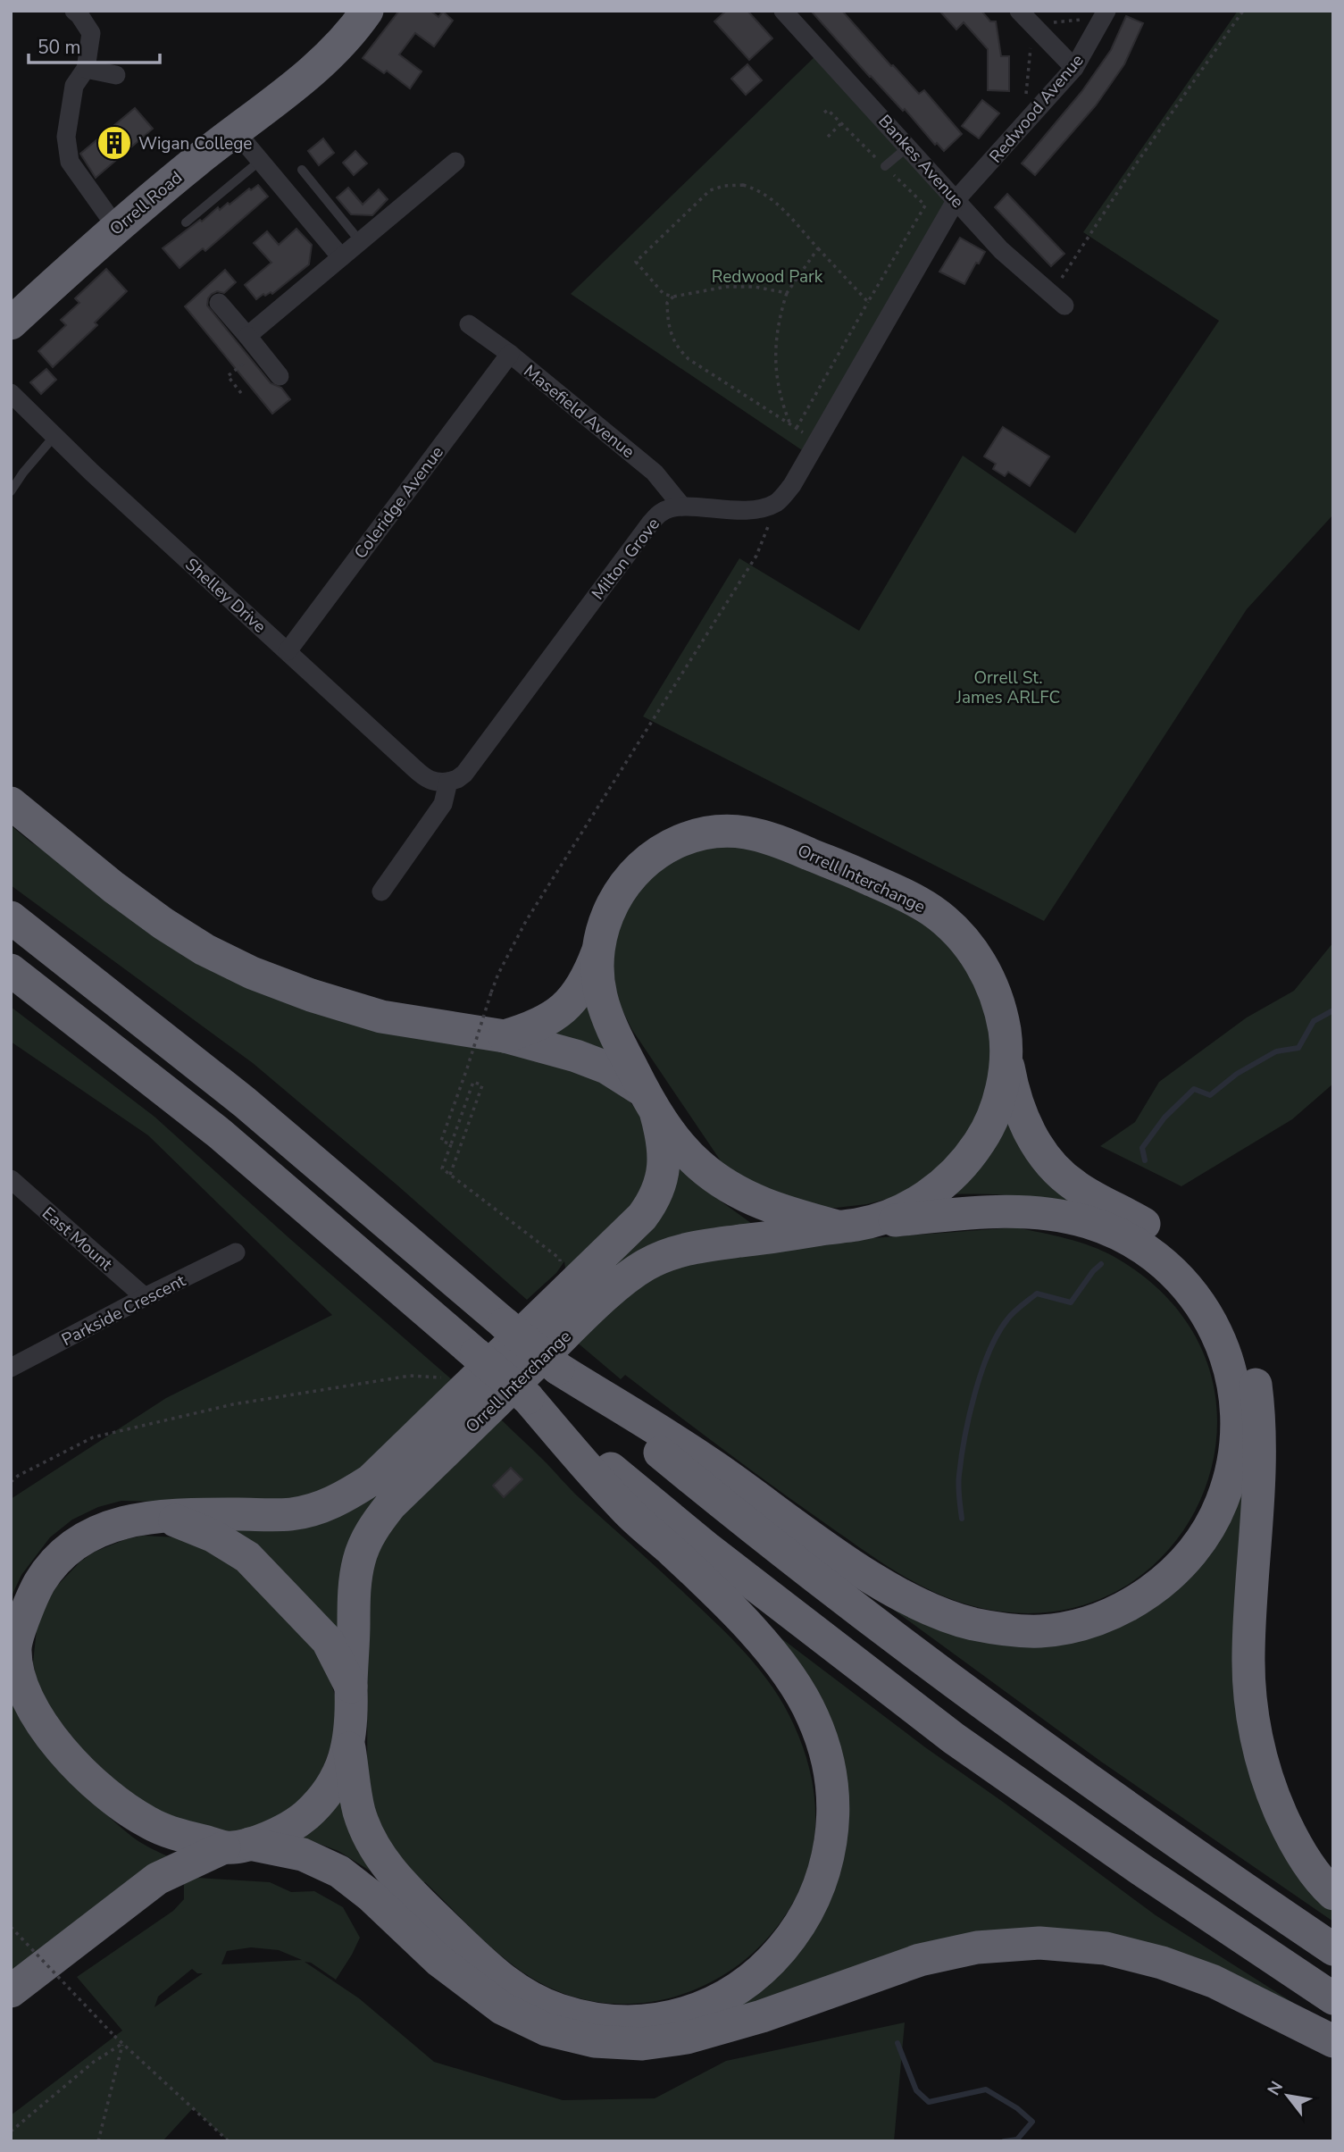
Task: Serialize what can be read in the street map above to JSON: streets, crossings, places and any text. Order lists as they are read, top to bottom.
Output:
{
  "streets": {
    "highway": ["Orrell Road", "Orrell Interchange"],
    "street": [
      "Redwood Avenue",
      "Bankes Avenue",
      "Masefield Avenue",
      "Coleridge Avenue",
      "Milton Grove",
      "Shelley Drive",
      "East Mount",
      "Parkside Crescent"
    ]
  },
  "crossings": [
    ["Redwood Avenue", "Bankes Avenue"],
    ["Masefield Avenue", "Coleridge Avenue"],
    ["Masefield Avenue", "Milton Grove"],
    ["Coleridge Avenue", "Shelley Drive"],
    ["Milton Grove", "Shelley Drive"],
    ["East Mount", "Parkside Crescent"]
  ],
  "parks": ["Redwood Park", "Orrell St. James ARLFC"],
  "places": {
    "building": ["Wigan College"]
  },
  "scale_bar": "50 m",
  "north": "top left"
}
